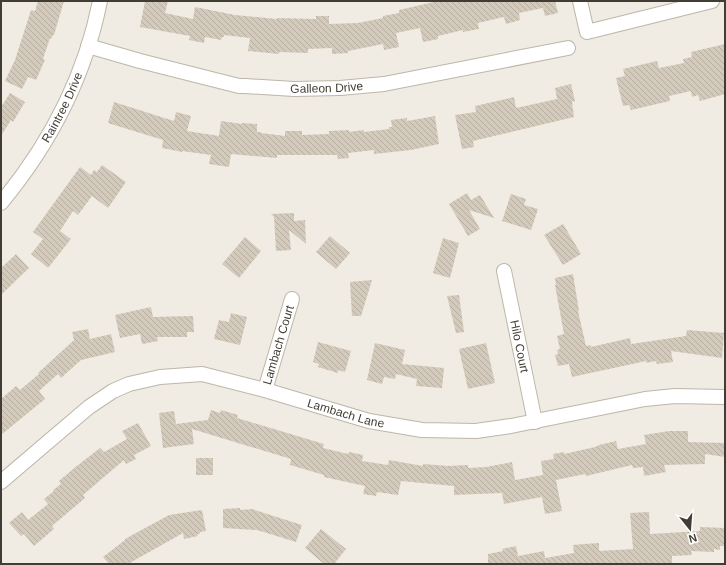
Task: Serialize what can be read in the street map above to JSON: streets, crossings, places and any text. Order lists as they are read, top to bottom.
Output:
{
  "streets": {
    "street": [
      "Galleon Drive",
      "Raintree Drive",
      "Lambach Court",
      "Hilo Court",
      "Lambach Lane"
    ]
  },
  "crossings": [
    ["Galleon Drive", "Raintree Drive"],
    ["Lambach Court", "Lambach Lane"],
    ["Hilo Court", "Lambach Lane"]
  ],
  "north": "bottom"
}
